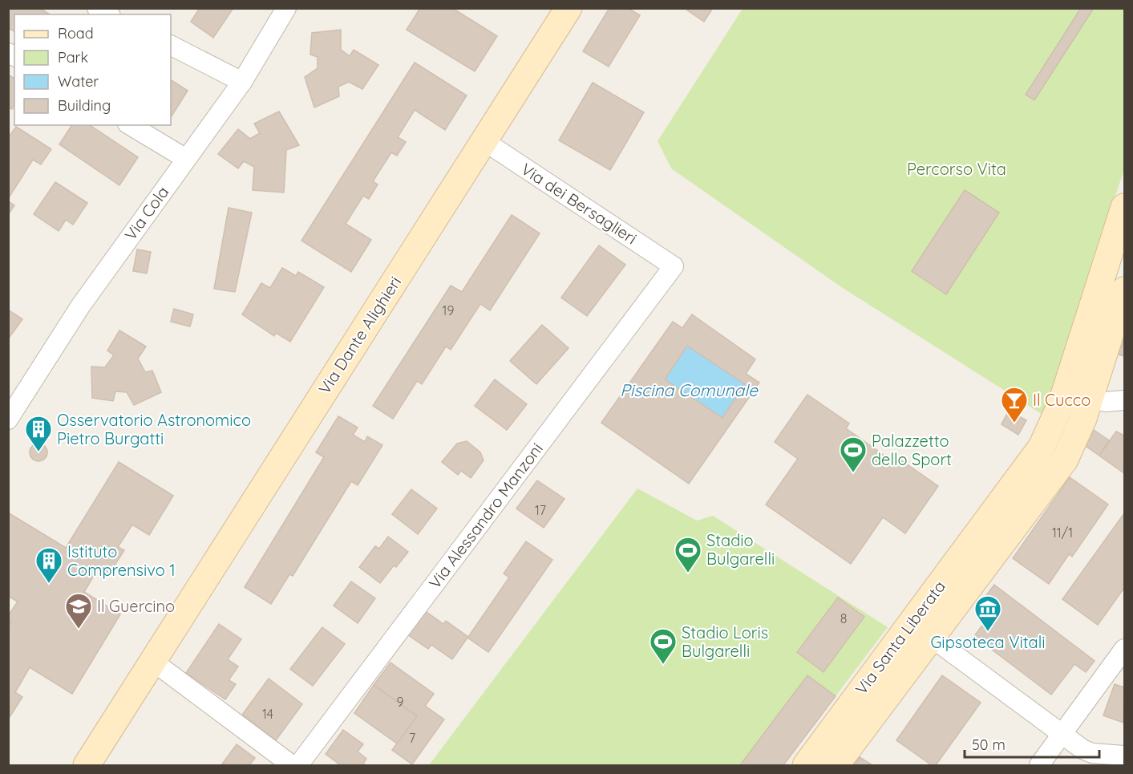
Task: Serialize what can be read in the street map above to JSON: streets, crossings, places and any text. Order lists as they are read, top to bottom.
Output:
{
  "streets": {
    "street": [
      "Via dei Bersaglieri",
      "Via Cola",
      "Via Dante Alighieri",
      "Via Alessandro Manzoni",
      "Via Santa Liberata"
    ]
  },
  "crossings": [
    ["Via dei Bersaglieri", "Via Dante Alighieri"],
    ["Via dei Bersaglieri", "Via Alessandro Manzoni"]
  ],
  "water": ["Piscina Comunale"],
  "parks": ["Percorso Vita"],
  "places": {
    "bar": ["Il Cucco"],
    "building": ["Osservatorio Astronomico Pietro Burgatti", "Istituto Comprensivo 1"],
    "sports": ["Palazzetto dello Sport", "Stadio Bulgarelli", "Stadio Loris Bulgarelli"],
    "school or university": ["Il Guercino"],
    "museum": ["Gipsoteca Vitali"]
  },
  "house_numbers": [
    "19",
    "17",
    "11/1",
    "8",
    "9",
    "14",
    "7"
  ],
  "legend": [
    "Road",
    "Park",
    "Water",
    "Building"
  ],
  "scale_bar": "50 m"
}
